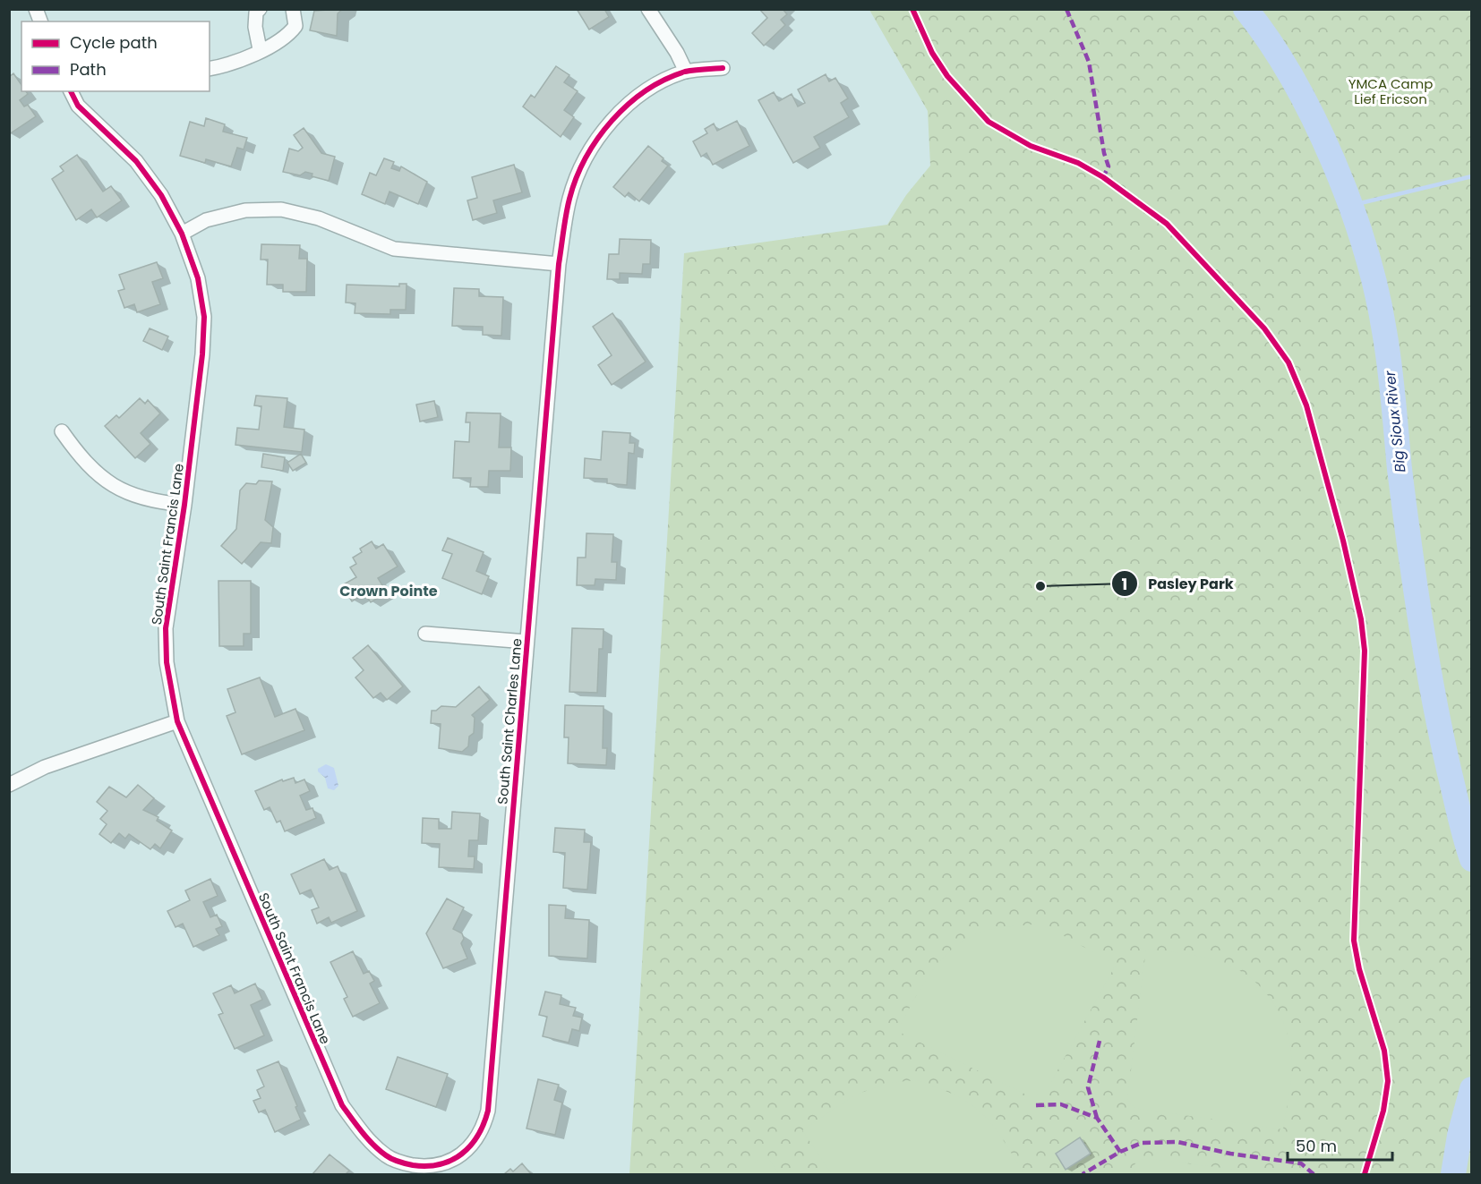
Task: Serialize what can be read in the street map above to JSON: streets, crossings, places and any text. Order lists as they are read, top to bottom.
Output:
{
  "streets": {
    "street": ["South Saint Francis Lane", "South Saint Charles Lane"]
  },
  "crossings": [
    ["South Saint Francis Lane", "South Saint Charles Lane"]
  ],
  "districts": ["Crown Pointe"],
  "water": ["Big Sioux River"],
  "parks": ["YMCA Camp Lief Ericson"],
  "places": ["Pasley Park"],
  "legend": ["Cycle path", "Path"],
  "scale_bar": "50 m"
}
